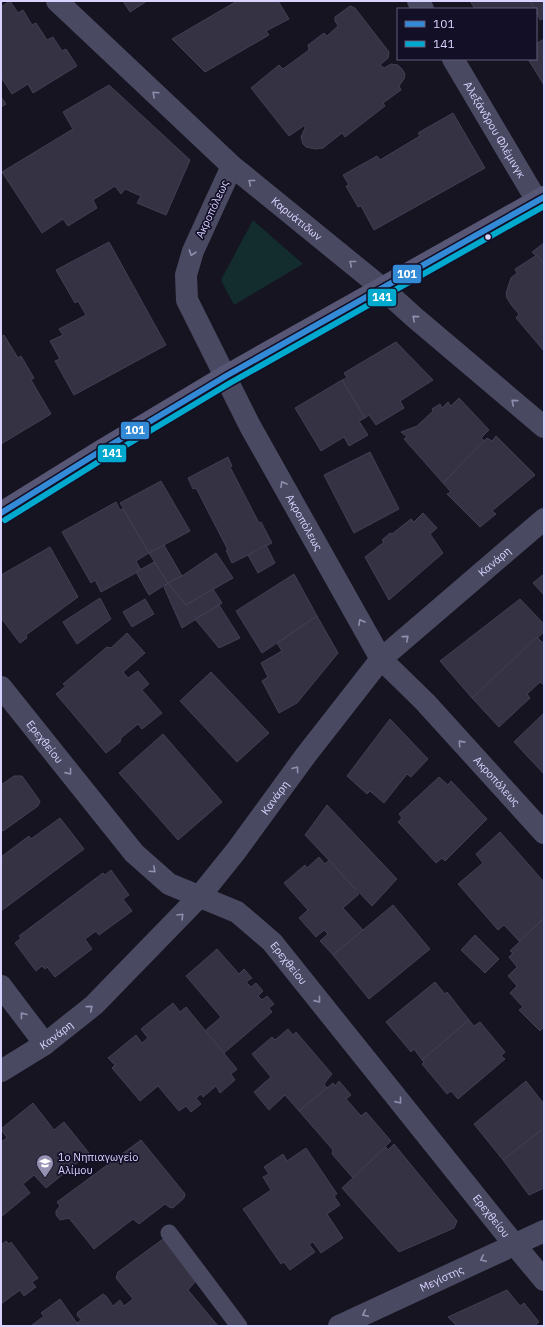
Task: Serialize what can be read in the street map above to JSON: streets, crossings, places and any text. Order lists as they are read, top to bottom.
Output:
{
  "streets": {
    "street": [
      "Αλεξάνδρου Φλέμινγκ",
      "Ακροπόλεως",
      "Καρυάτιδων",
      "Κανάρη",
      "Ερεχθείου",
      "Μεγίστης"
    ]
  },
  "crossings": [
    ["Ακροπόλεως", "Καρυάτιδων"],
    ["Ακροπόλεως", "Κανάρη"],
    ["Κανάρη", "Ερεχθείου"],
    ["Ερεχθείου", "Μεγίστης"]
  ],
  "one_way": [
    "Καρυάτιδων",
    "Κανάρη",
    "Ερεχθείου",
    "Μεγίστης"
  ],
  "places": {
    "school or university": ["1o Νηπιαγωγείο Αλίμου"]
  },
  "lines": ["transit line 101", "transit line 141"],
  "legend": ["101", "141"]
}
